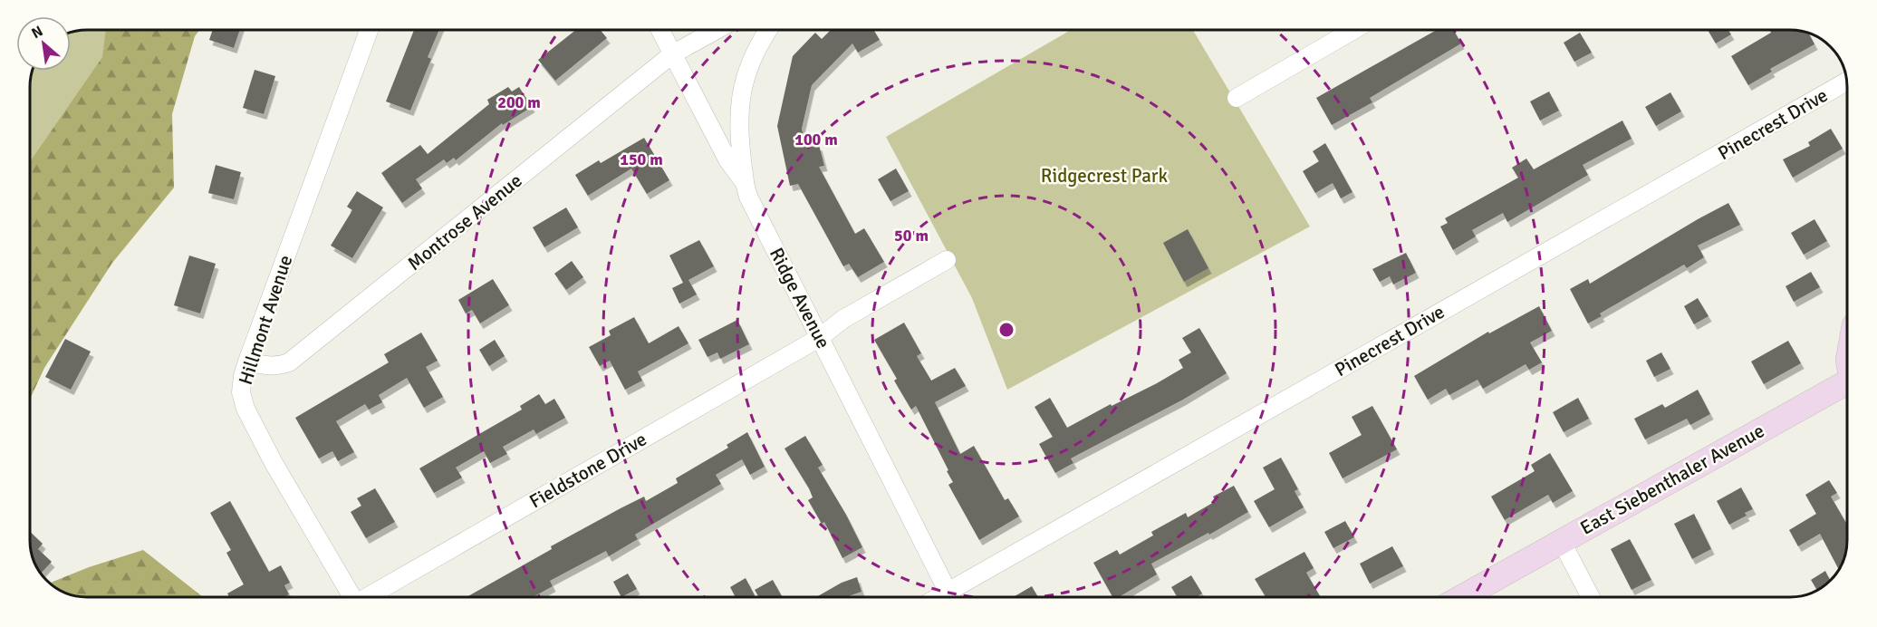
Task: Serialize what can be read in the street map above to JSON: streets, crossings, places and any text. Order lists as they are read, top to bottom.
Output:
{
  "streets": {
    "main road": ["East Siebenthaler Avenue"],
    "street": [
      "Pinecrest Drive",
      "Montrose Avenue",
      "Ridge Avenue",
      "Hillmont Avenue",
      "Fieldstone Drive"
    ]
  },
  "crossings": [
    ["Montrose Avenue", "Ridge Avenue"],
    ["Montrose Avenue", "Hillmont Avenue"],
    ["Ridge Avenue", "Fieldstone Drive"]
  ],
  "parks": ["Ridgecrest Park"],
  "north": "top left",
  "rings": [
    "200 m",
    "100 m",
    "150 m",
    "50 m"
  ]
}
